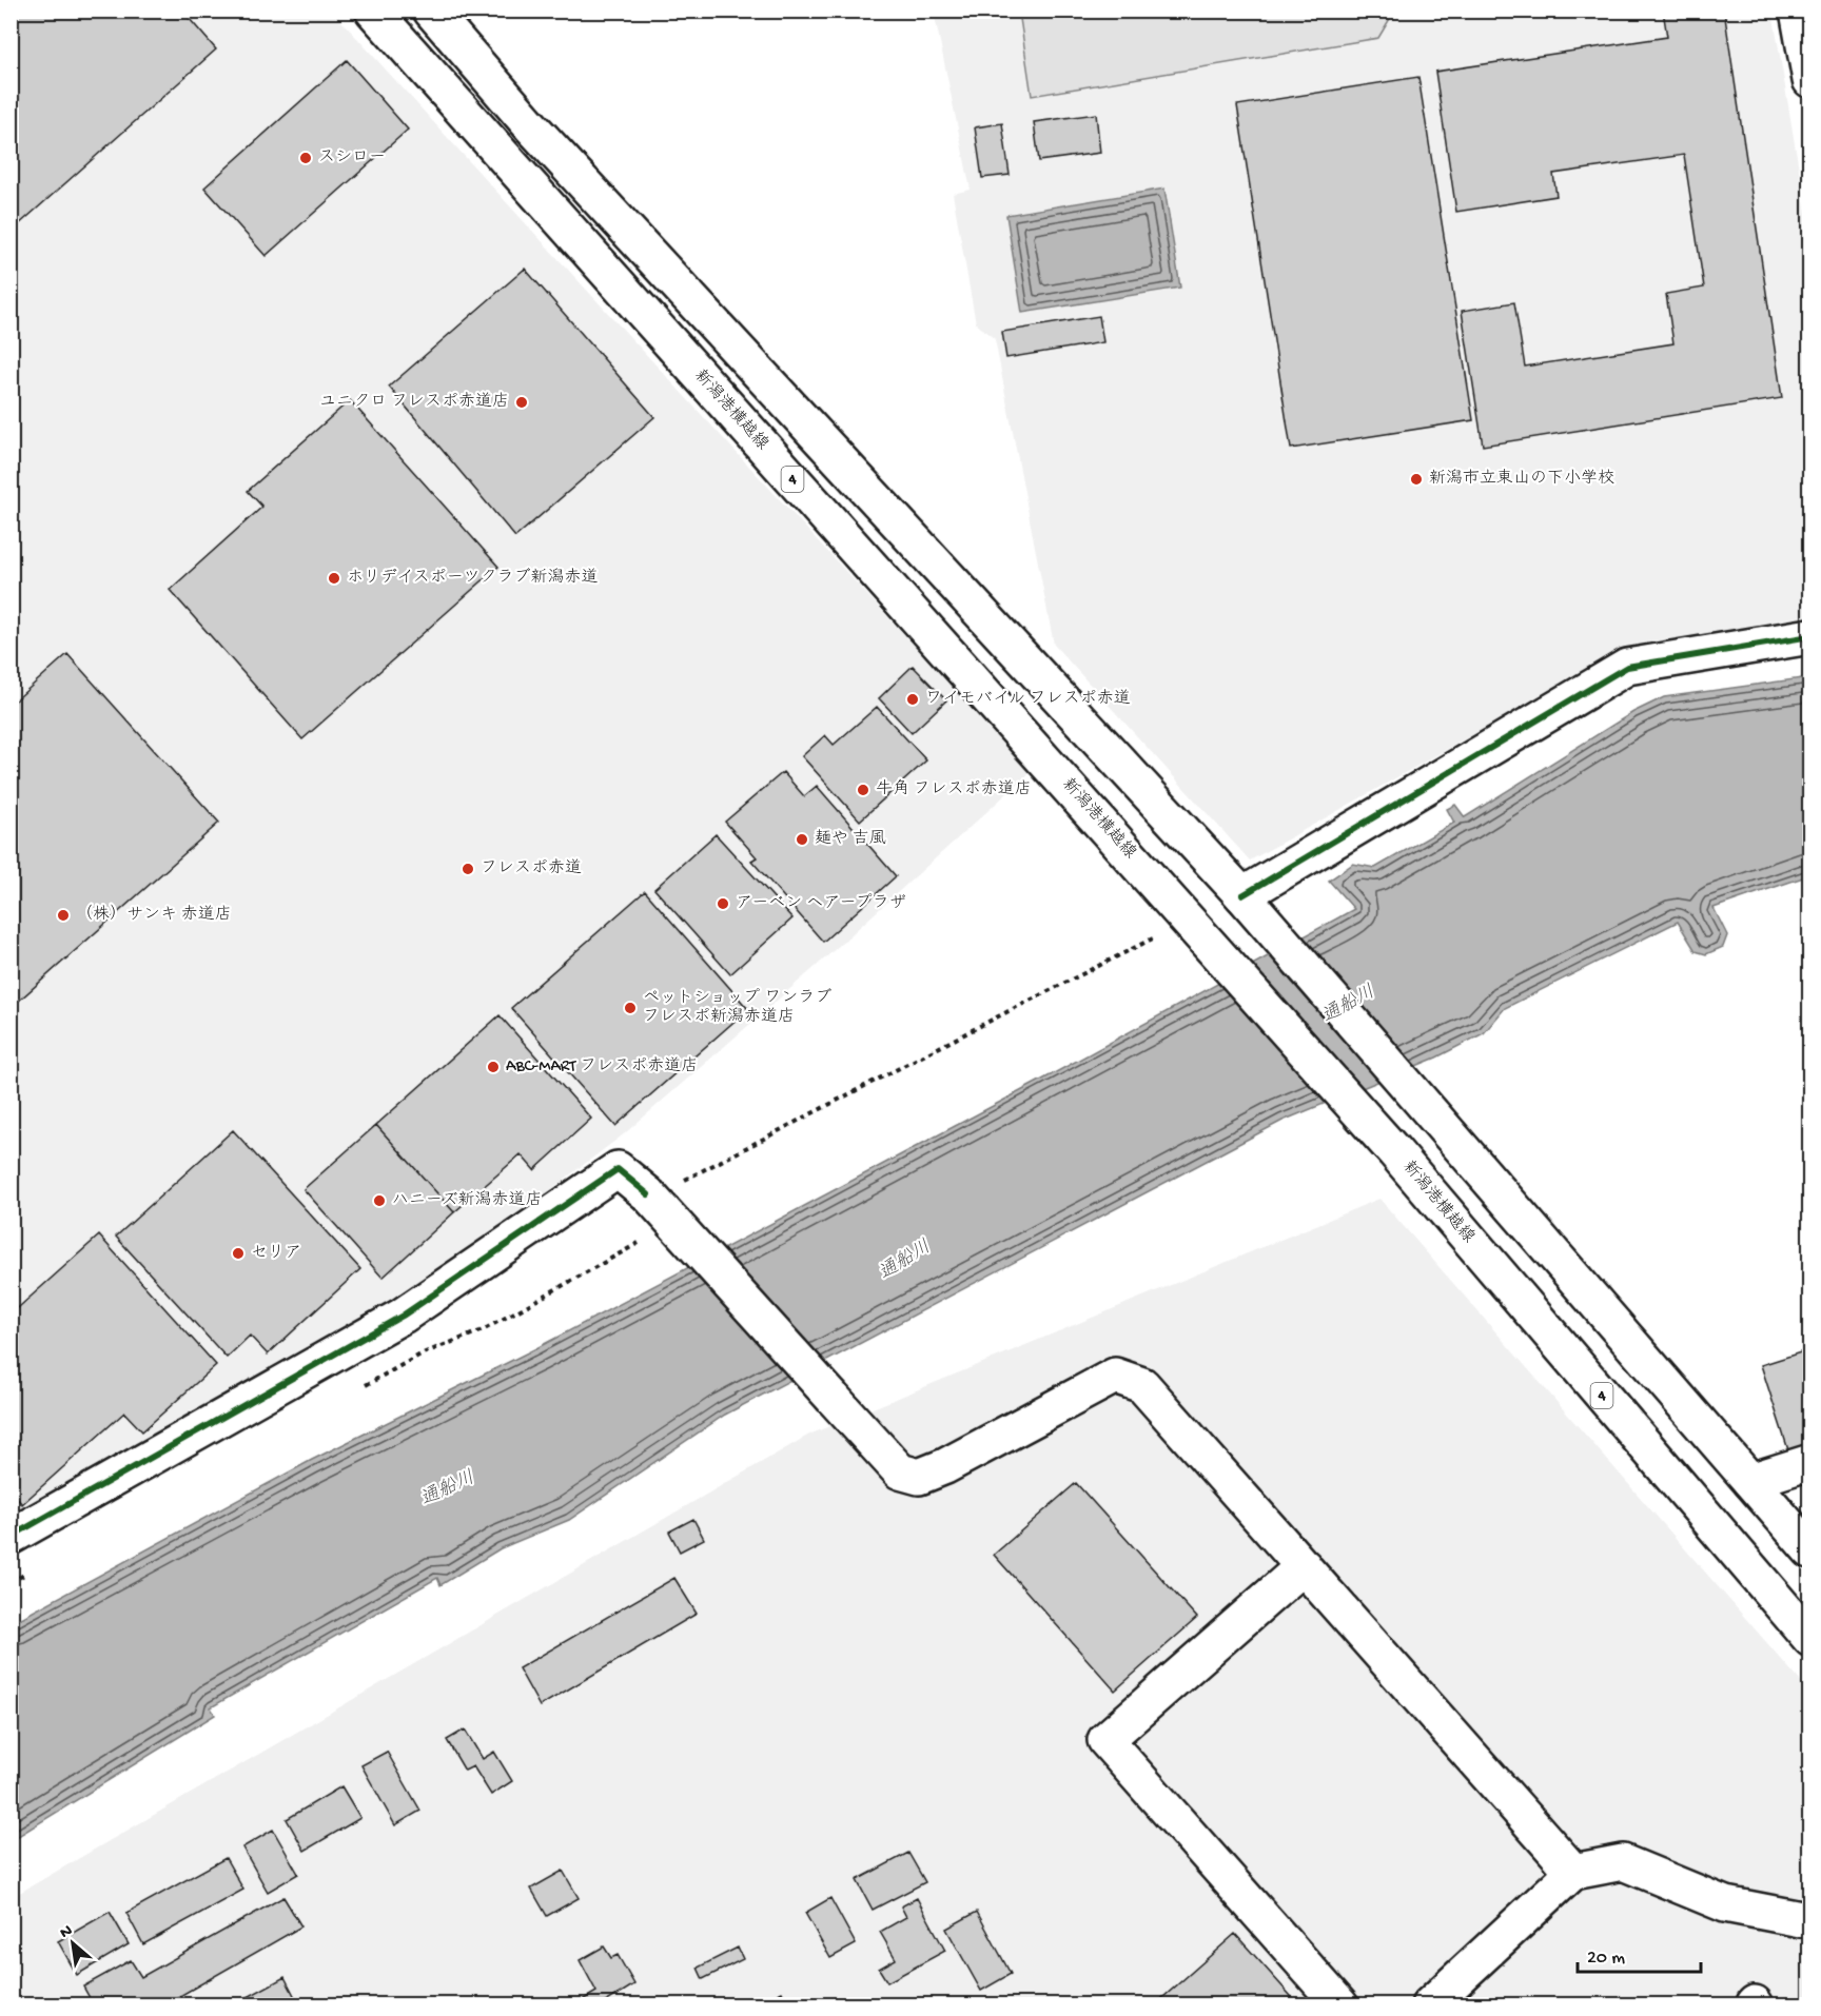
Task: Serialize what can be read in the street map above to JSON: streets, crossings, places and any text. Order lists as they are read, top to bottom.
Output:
{
  "streets": {
    "main road": ["新潟港横越線", "4"]
  },
  "water": ["通船川"],
  "places": [
    "スシロー",
    "ユニクロ フレスポ赤道店",
    "新潟市立東山の下小学校",
    "ホリデイスポーツクラブ新潟赤道",
    "ワイモバイル フレスポ赤道",
    "牛角 フレスポ赤道店",
    "麺や 吉風",
    "フレスポ赤道",
    "アーベン ヘアープラザ",
    "（株）サンキ 赤道店",
    "ペットショップ ワンラブ フレスポ新潟赤道店",
    "ABC-MART フレスポ赤道店",
    "ハニーズ新潟赤道店",
    "セリア"
  ],
  "scale_bar": "20 m",
  "north": "top left"
}
